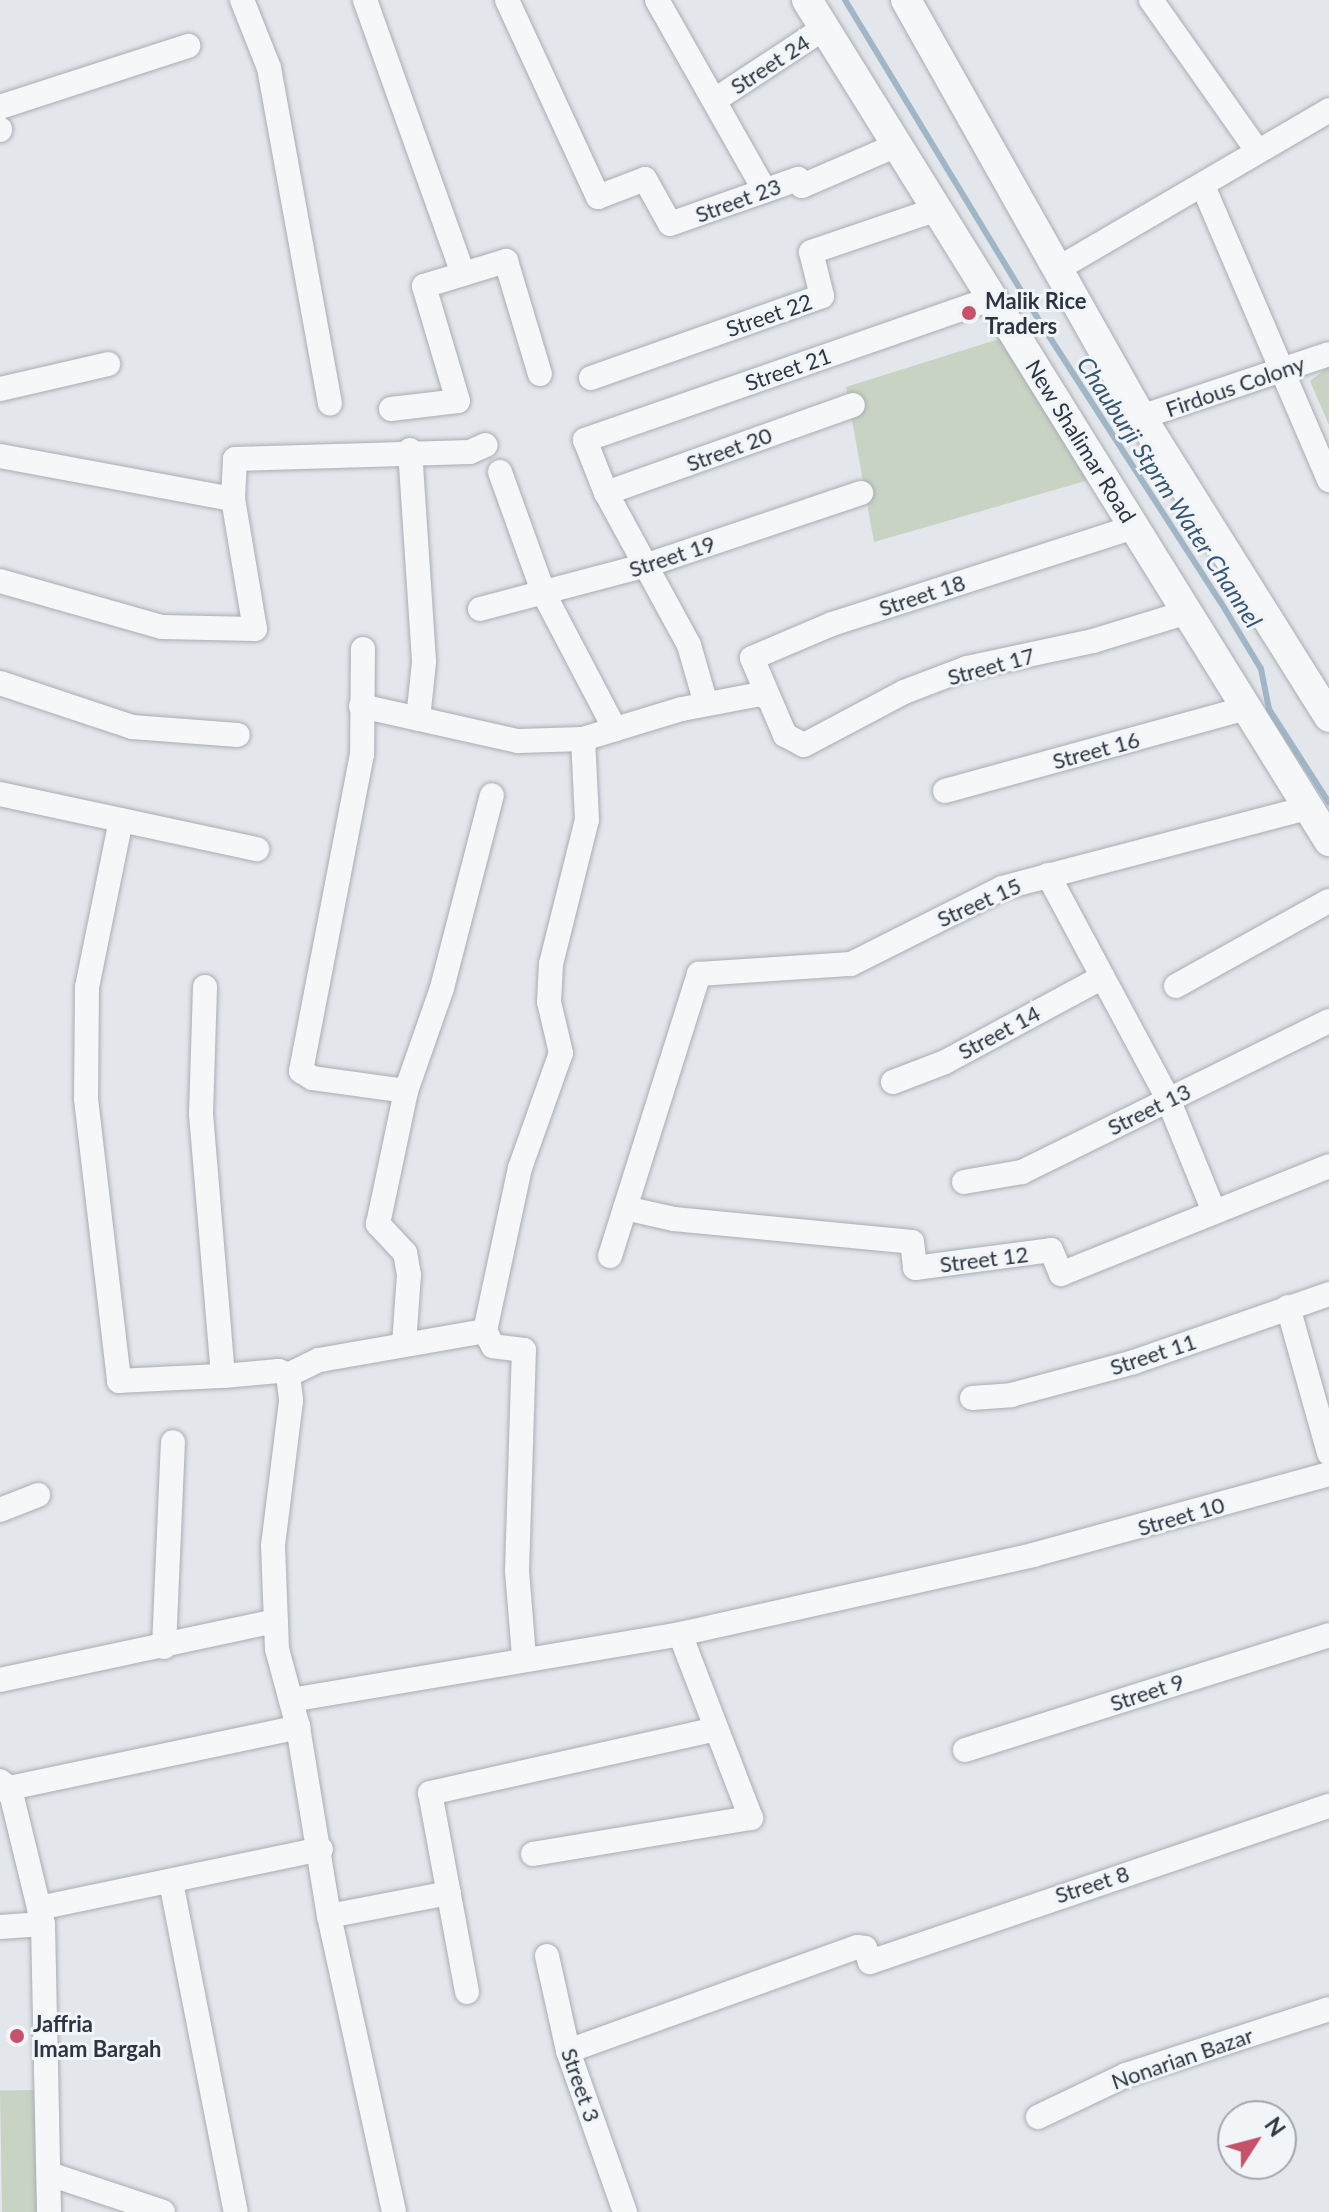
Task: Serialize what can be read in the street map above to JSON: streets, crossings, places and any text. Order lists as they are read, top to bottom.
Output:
{
  "streets": {
    "street": [
      "Street 24",
      "Street 23",
      "Street 22",
      "Street 21",
      "Firdous Colony",
      "New Shalimar Road",
      "Street 20",
      "Street 19",
      "Street 18",
      "Street 17",
      "Street 16",
      "Street 15",
      "Street 14",
      "Street 13",
      "Street 12",
      "Street 11",
      "Street 10",
      "Street 9",
      "Street 8",
      "Nonarian Bazar",
      "Street 3"
    ]
  },
  "crossings": [
    ["Street 24", "New Shalimar Road"],
    ["Street 23", "New Shalimar Road"],
    ["Street 22", "New Shalimar Road"],
    ["Street 21", "New Shalimar Road"],
    ["Street 21", "Street 20"],
    ["New Shalimar Road", "Street 18"],
    ["New Shalimar Road", "Street 17"],
    ["New Shalimar Road", "Street 16"],
    ["New Shalimar Road", "Street 15"],
    ["Street 18", "Street 17"],
    ["Street 15", "Street 12"],
    ["Street 8", "Street 3"]
  ],
  "water": ["Chauburji Stprm Water Channel"],
  "places": ["Malik Rice Traders", "Jaffria Imam Bargah"],
  "north": "top right"
}
